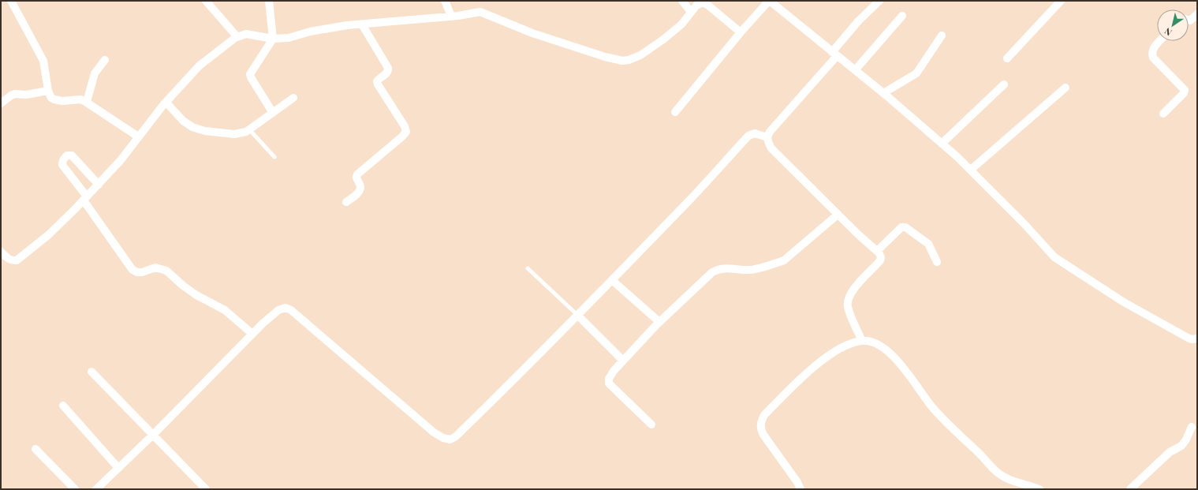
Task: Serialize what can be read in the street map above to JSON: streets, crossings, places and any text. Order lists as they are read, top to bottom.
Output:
{
  "north": "bottom left"
}
